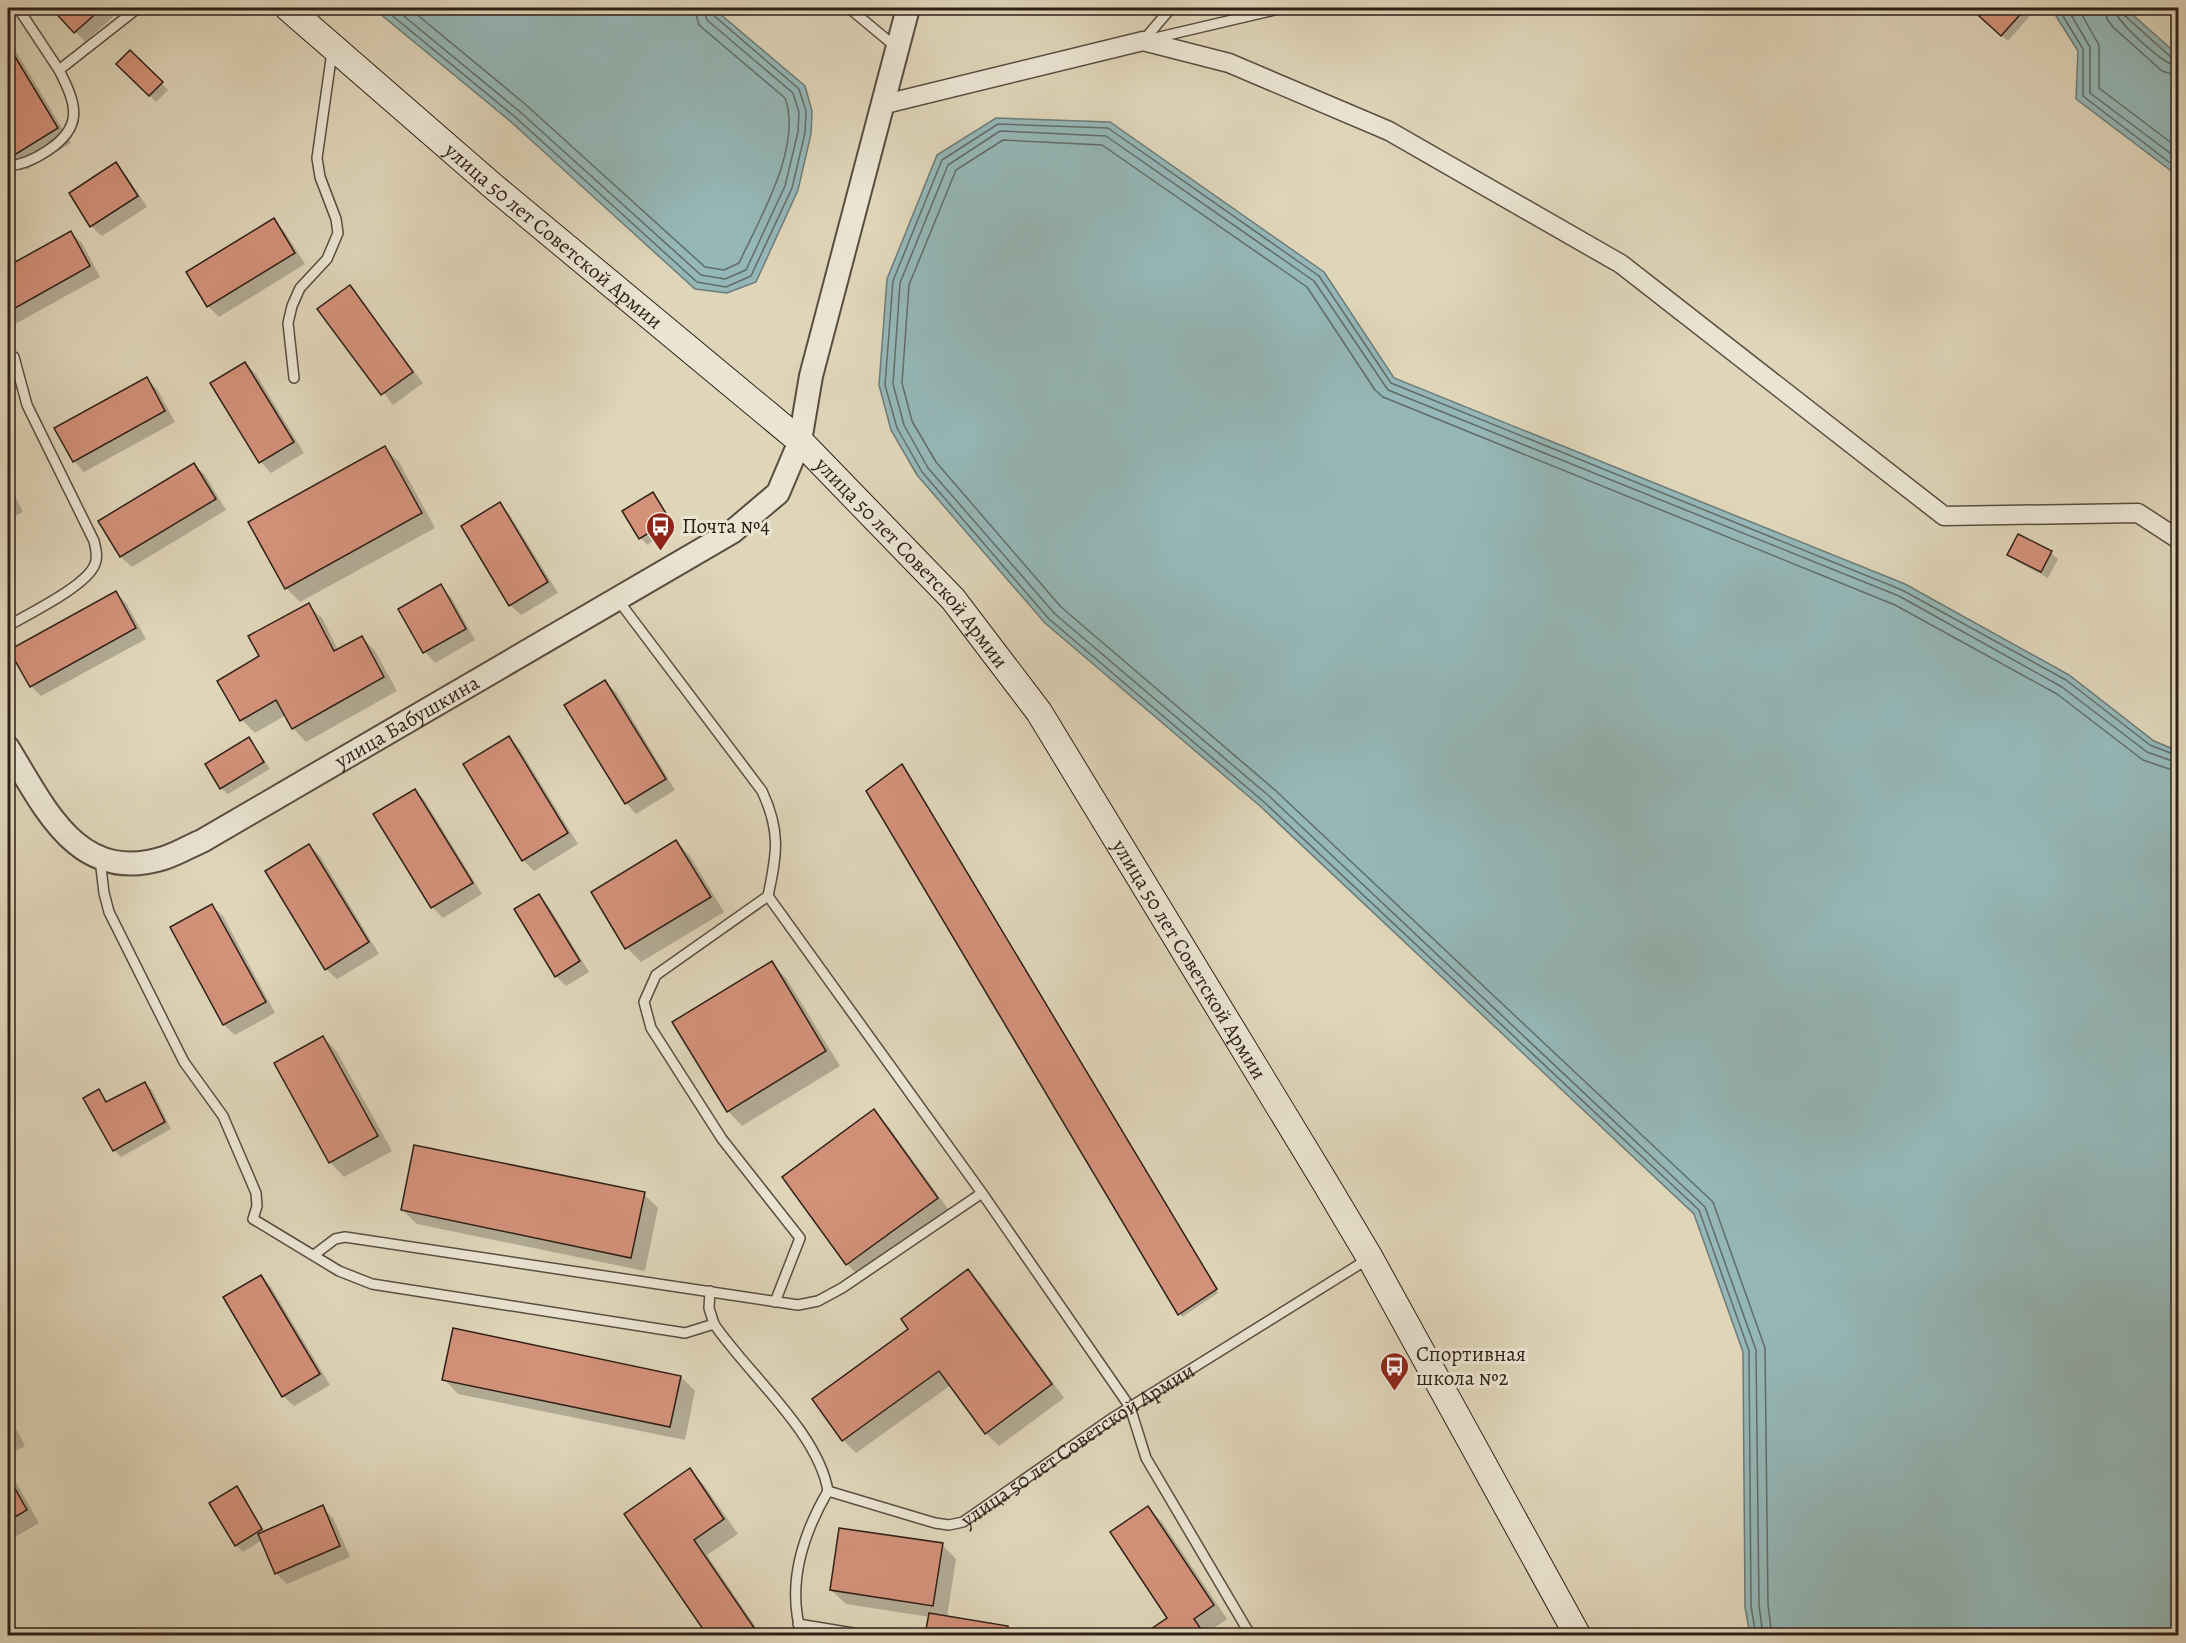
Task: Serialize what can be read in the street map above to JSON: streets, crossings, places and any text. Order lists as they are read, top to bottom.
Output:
{
  "streets": {
    "main road": ["улица 50 лет Советской Армии"],
    "street": ["улица Бабушкина"]
  },
  "crossings": [
    ["улица 50 лет Советской Армии", "улица Бабушкина"]
  ],
  "places": {
    "bus stop": ["Почта №4", "Спортивная школа №2"]
  }
}
